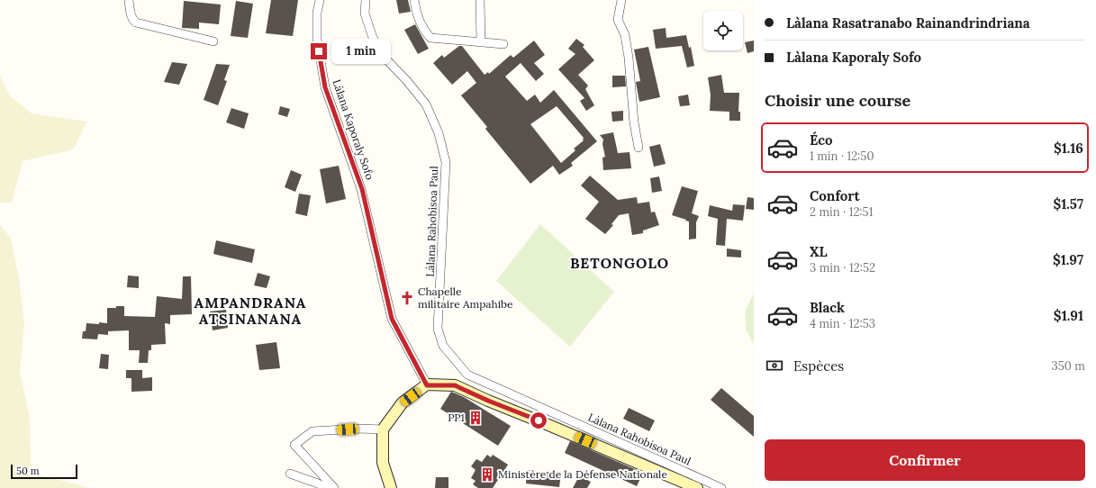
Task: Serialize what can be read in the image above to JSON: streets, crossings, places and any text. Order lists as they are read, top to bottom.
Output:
{
  "streets": {
    "street": ["Làlana Kaporaly Sofo", "Làlana Rahobisoa Paul"]
  },
  "districts": ["BETONGOLO", "AMPANDRANA ATSINANANA"],
  "places": {
    "church": ["Chapelle militaire Ampahibe"],
    "building": ["PP1", "Ministère de la Défense Nationale"]
  },
  "scale_bar": "50 m",
  "page": {
    "banner": ["Làlana Rasatranabo Rainandrindriana", "Làlana Kaporaly Sofo"],
    "bubble": "1 min",
    "heading": "Choisir une course",
    "list": [
      {
        "name": "Éco",
        "note": "1 min · 12:50",
        "value": "$1.16"
      },
      {
        "name": "Confort",
        "note": "2 min · 12:51",
        "value": "$1.57"
      },
      {
        "name": "XL",
        "note": "3 min · 12:52",
        "value": "$1.97"
      },
      {
        "name": "Black",
        "note": "4 min · 12:53",
        "value": "$1.91"
      }
    ],
    "pay": ["Espèces", "350 m"],
    "buttons": "Confirmer",
    "scale": "50 m"
  }
}
